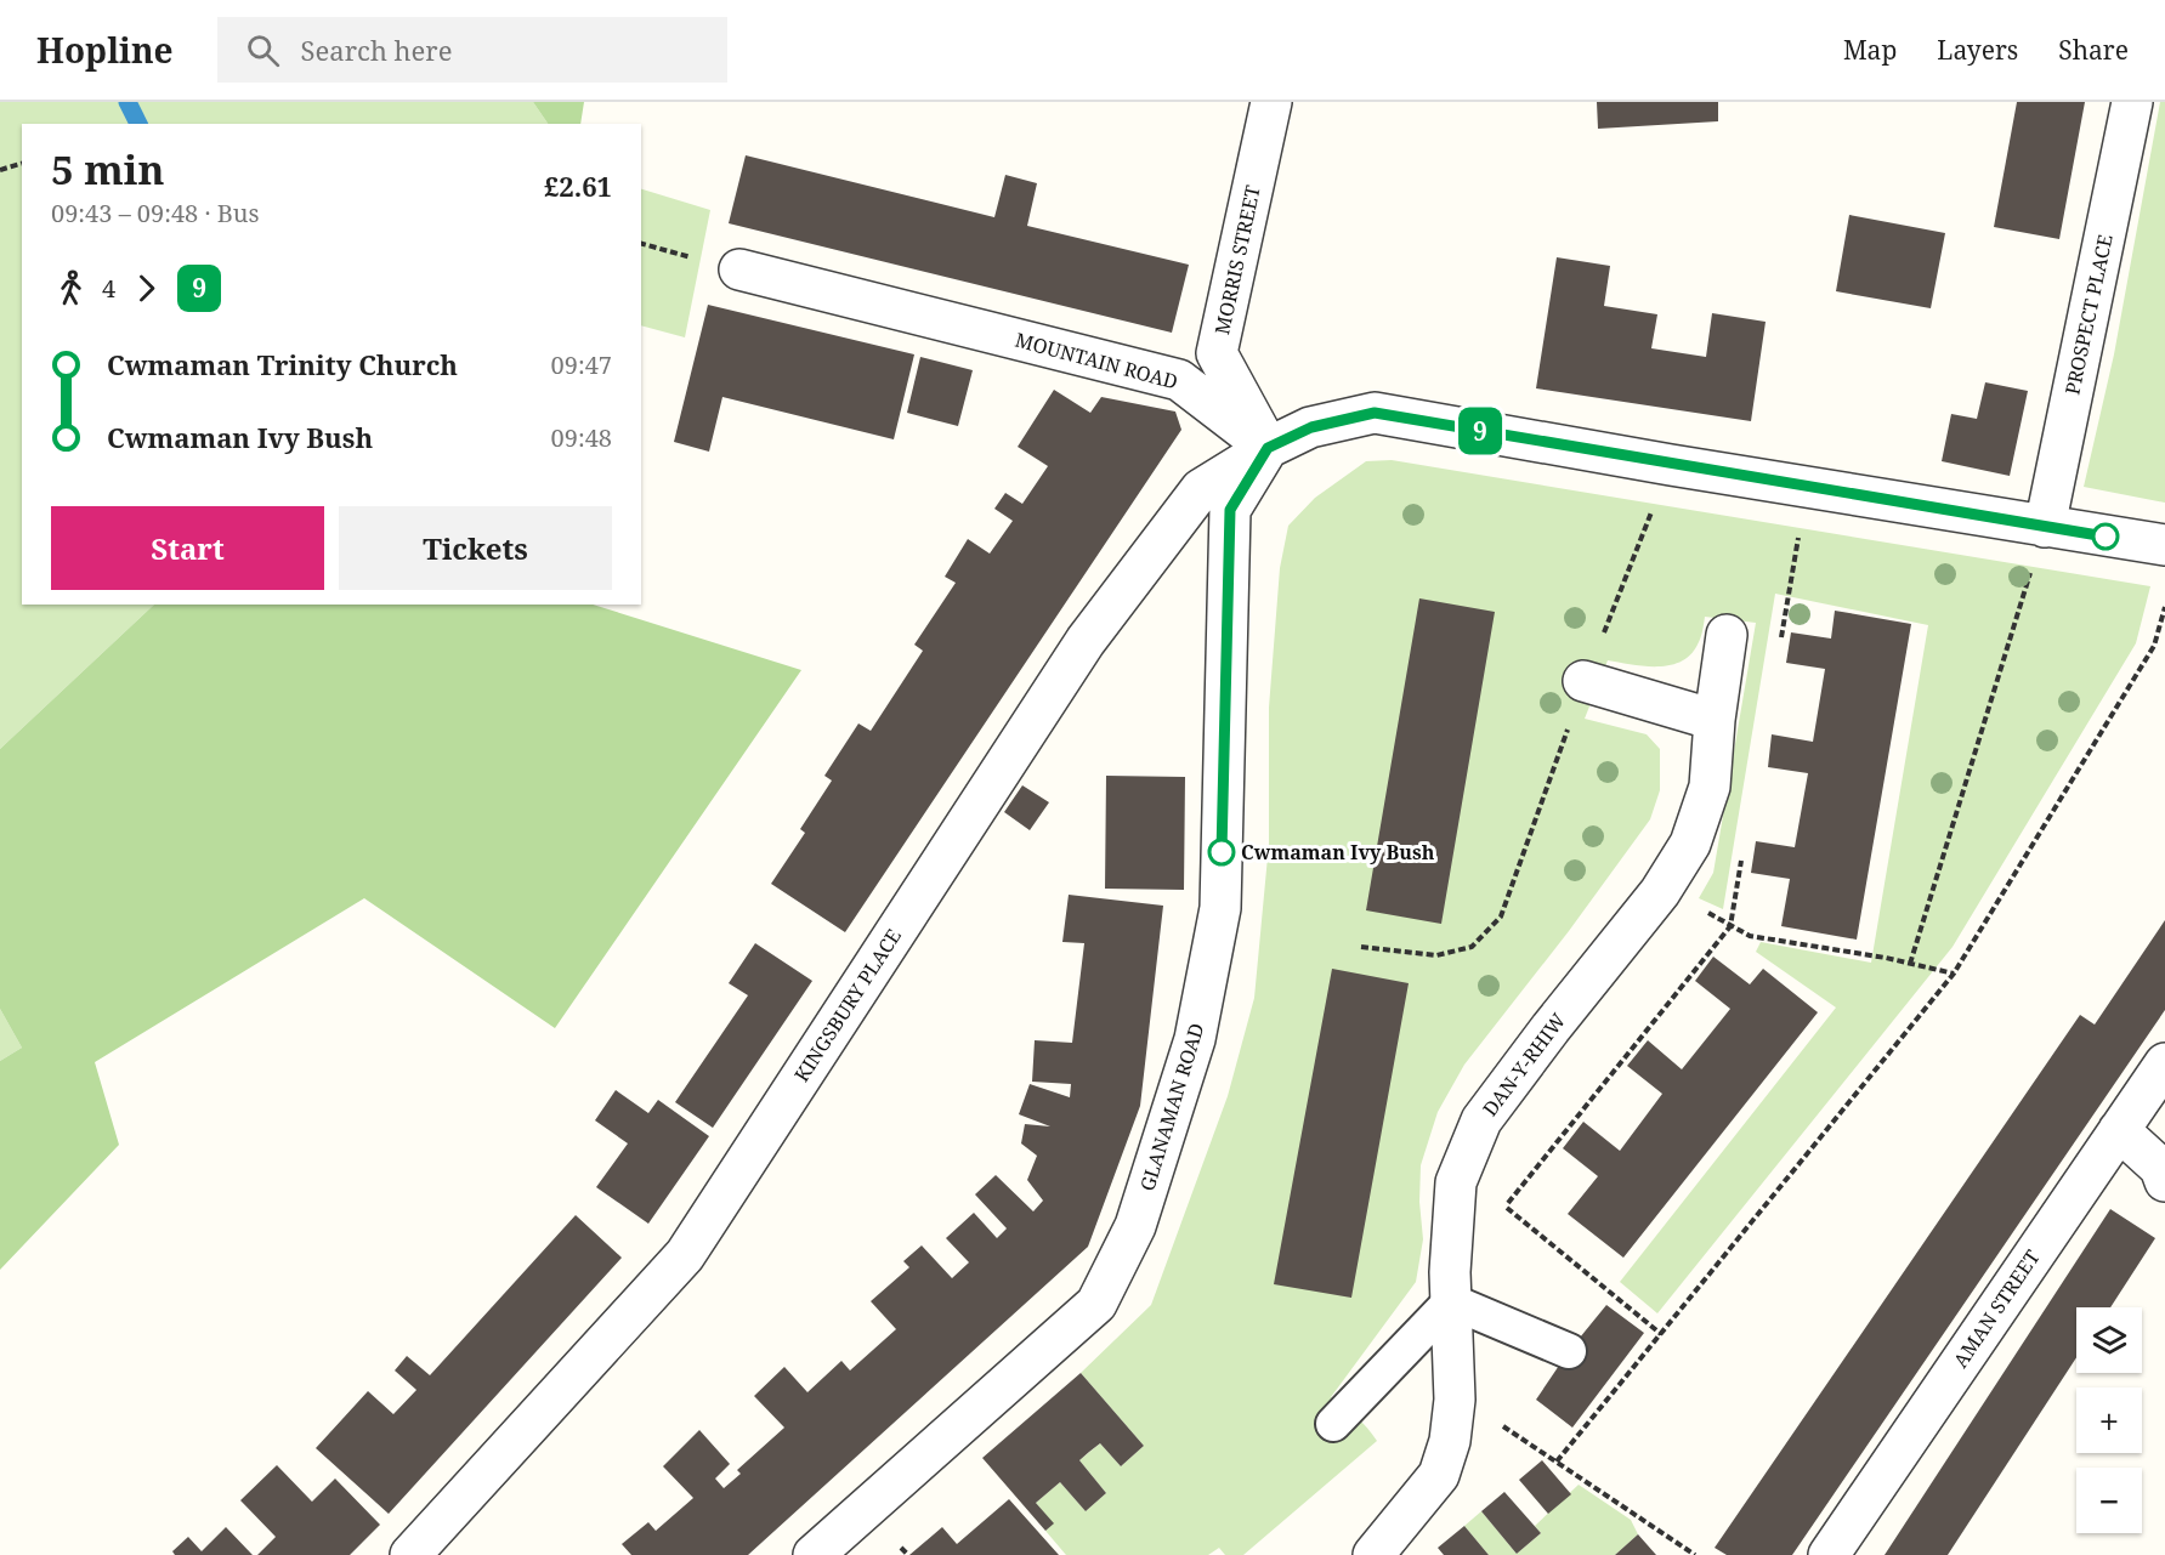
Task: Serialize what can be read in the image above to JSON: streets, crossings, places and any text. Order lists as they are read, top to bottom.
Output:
{
  "streets": {
    "street": [
      "MORRIS STREET",
      "PROSPECT PLACE",
      "MOUNTAIN ROAD",
      "KINGSBURY PLACE",
      "DAN-Y-RHIW",
      "GLANAMAN ROAD",
      "AMAN STREET"
    ]
  },
  "crossings": [
    ["MORRIS STREET", "MOUNTAIN ROAD"],
    ["MORRIS STREET", "KINGSBURY PLACE"],
    ["MORRIS STREET", "GLANAMAN ROAD"],
    ["MOUNTAIN ROAD", "KINGSBURY PLACE"],
    ["MOUNTAIN ROAD", "GLANAMAN ROAD"],
    ["KINGSBURY PLACE", "GLANAMAN ROAD"]
  ],
  "places": ["Cwmaman Ivy Bush"],
  "lines": ["bus line 9"],
  "page": {
    "header": "Hopline",
    "search": "Search here",
    "nav": ["Map", "Layers", "Share"],
    "on_map": "9",
    "heading": ["5 min", "09:43 – 09:48 · Bus", "£2.61"],
    "legs": ["4", "9"],
    "list": [
      {
        "name": "Cwmaman Trinity Church",
        "value": "09:47"
      },
      {
        "name": "Cwmaman Ivy Bush",
        "value": "09:48"
      }
    ],
    "buttons": ["Start", "Tickets"],
    "map_buttons": ["+", "−"]
  }
}
